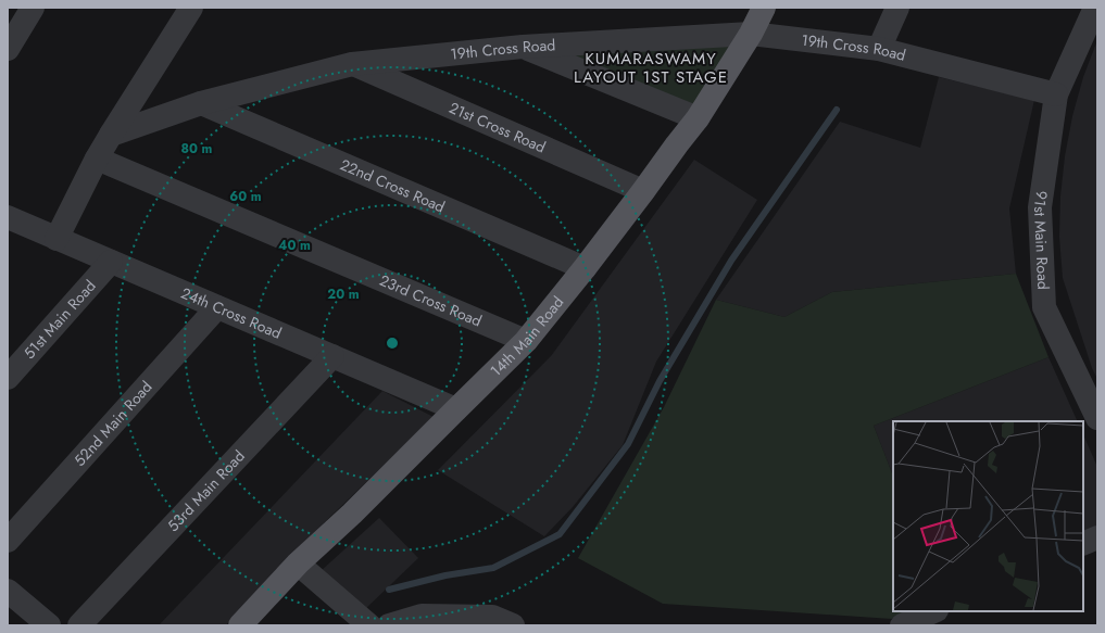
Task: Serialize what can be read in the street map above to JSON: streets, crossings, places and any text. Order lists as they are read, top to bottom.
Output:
{
  "streets": {
    "main road": ["14th Main Road"],
    "street": [
      "19th Cross Road",
      "21st Cross Road",
      "22nd Cross Road",
      "91st Main Road",
      "23rd Cross Road",
      "24th Cross Road",
      "51st Main Road",
      "52nd Main Road",
      "53rd Main Road"
    ]
  },
  "crossings": [
    ["19th Cross Road", "21st Cross Road"],
    ["19th Cross Road", "22nd Cross Road"],
    ["19th Cross Road", "91st Main Road"],
    ["19th Cross Road", "14th Main Road"],
    ["21st Cross Road", "14th Main Road"],
    ["22nd Cross Road", "14th Main Road"],
    ["23rd Cross Road", "14th Main Road"],
    ["24th Cross Road", "51st Main Road"],
    ["24th Cross Road", "14th Main Road"],
    ["24th Cross Road", "52nd Main Road"],
    ["24th Cross Road", "53rd Main Road"]
  ],
  "districts": ["KUMARASWAMY LAYOUT 1ST STAGE"],
  "rings": [
    "80 m",
    "60 m",
    "40 m",
    "20 m"
  ]
}
